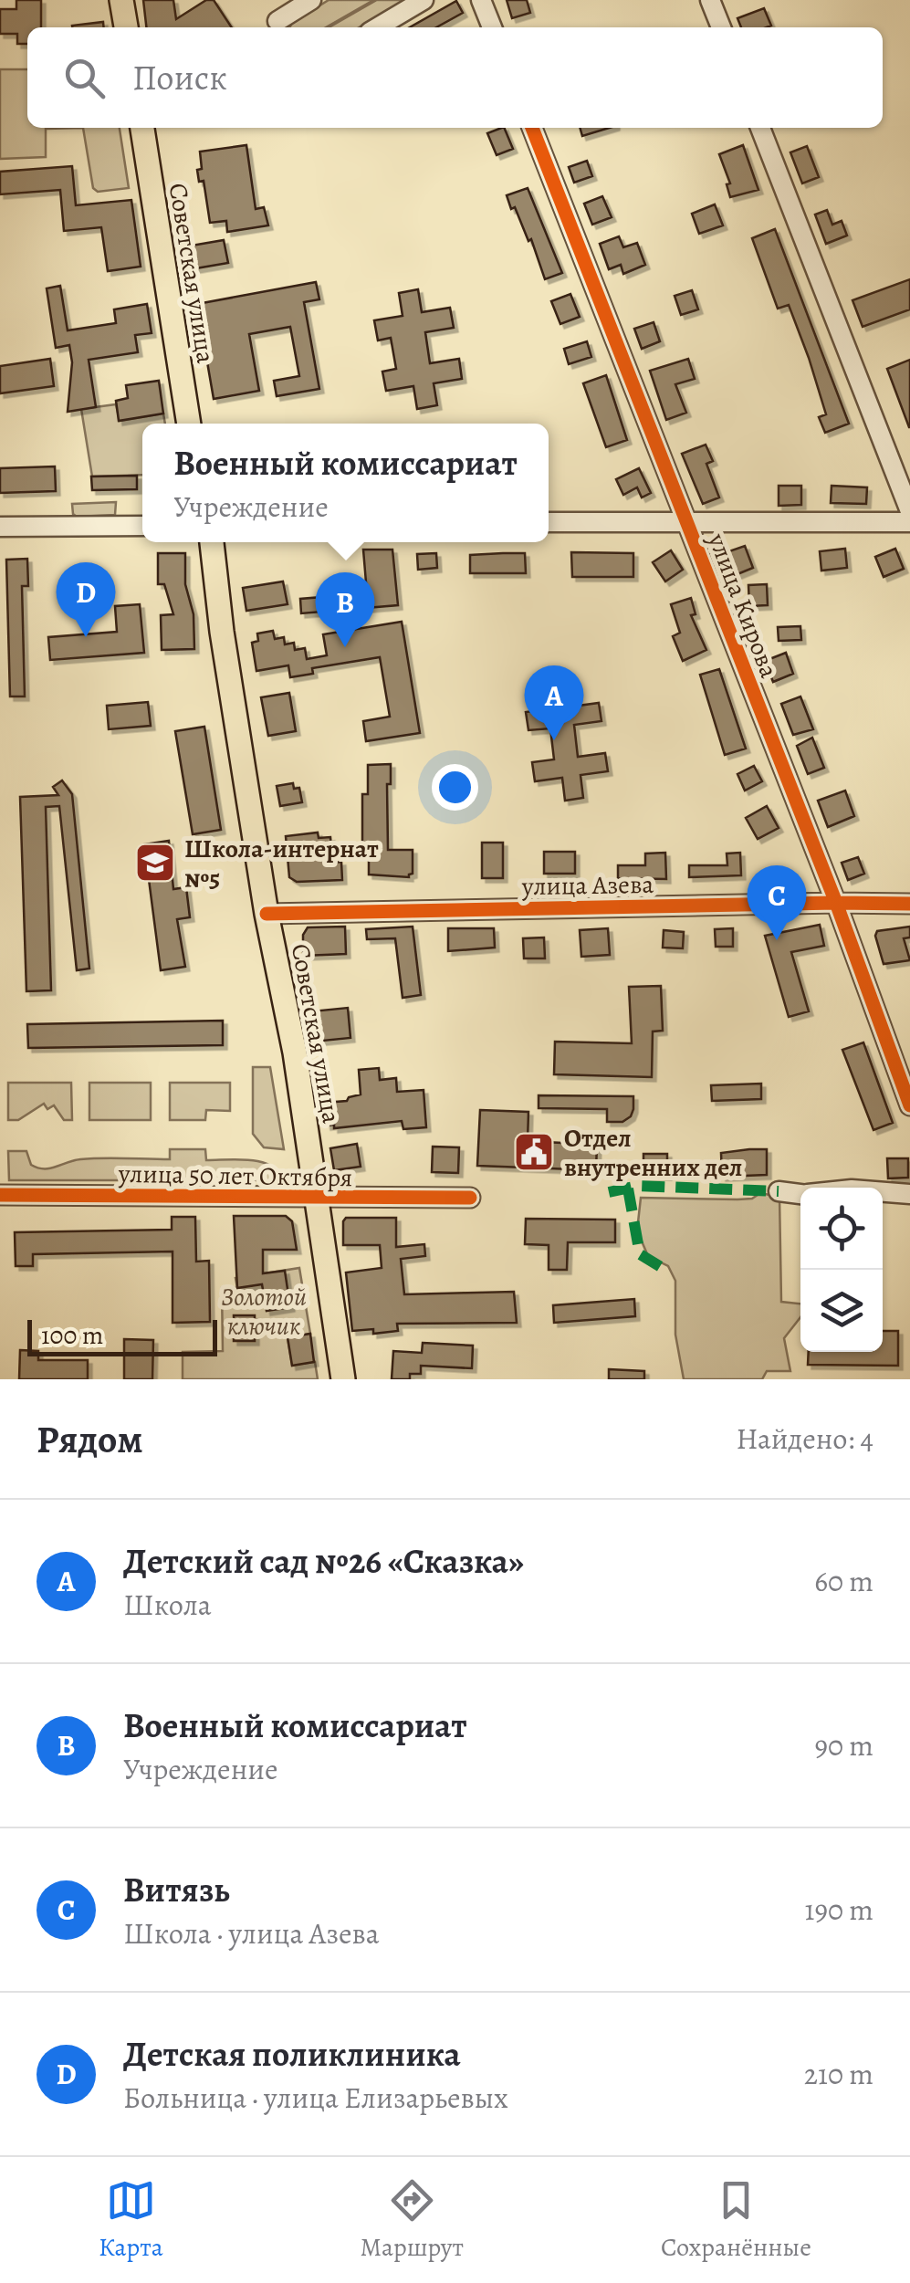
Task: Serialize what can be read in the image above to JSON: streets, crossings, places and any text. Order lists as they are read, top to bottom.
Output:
{
  "streets": {
    "main road": ["Советская улица"],
    "street": ["улица Кирова", "улица Азева", "улица 50 лет Октября"]
  },
  "crossings": [
    ["Советская улица", "улица Азева"],
    ["Советская улица", "улица 50 лет Октября"],
    ["улица Кирова", "улица Азева"]
  ],
  "parks": ["Золотой ключик"],
  "places": {
    "school or university": ["Школа-интернат №5"],
    "public building": ["Отдел внутренних дел"]
  },
  "scale_bar": "100 m",
  "page": {
    "search": "Поиск",
    "popup": ["Военный комиссариат", "Учреждение"],
    "pins": [
      "D",
      "B",
      "A",
      "C"
    ],
    "scale": "100 m",
    "heading": ["Рядом", "Найдено: 4"],
    "list": [
      {
        "mark": "A",
        "name": "Детский сад №26 «Сказка»",
        "note": "Школа",
        "value": "60 m"
      },
      {
        "mark": "B",
        "name": "Военный комиссариат",
        "note": "Учреждение",
        "value": "90 m"
      },
      {
        "mark": "C",
        "name": "Витязь",
        "note": "Школа · улица Азева",
        "value": "190 m"
      },
      {
        "mark": "D",
        "name": "Детская поликлиника",
        "note": "Больница · улица Елизарьевых",
        "value": "210 m"
      }
    ],
    "nav": ["Карта", "Маршрут", "Сохранённые"]
  }
}
